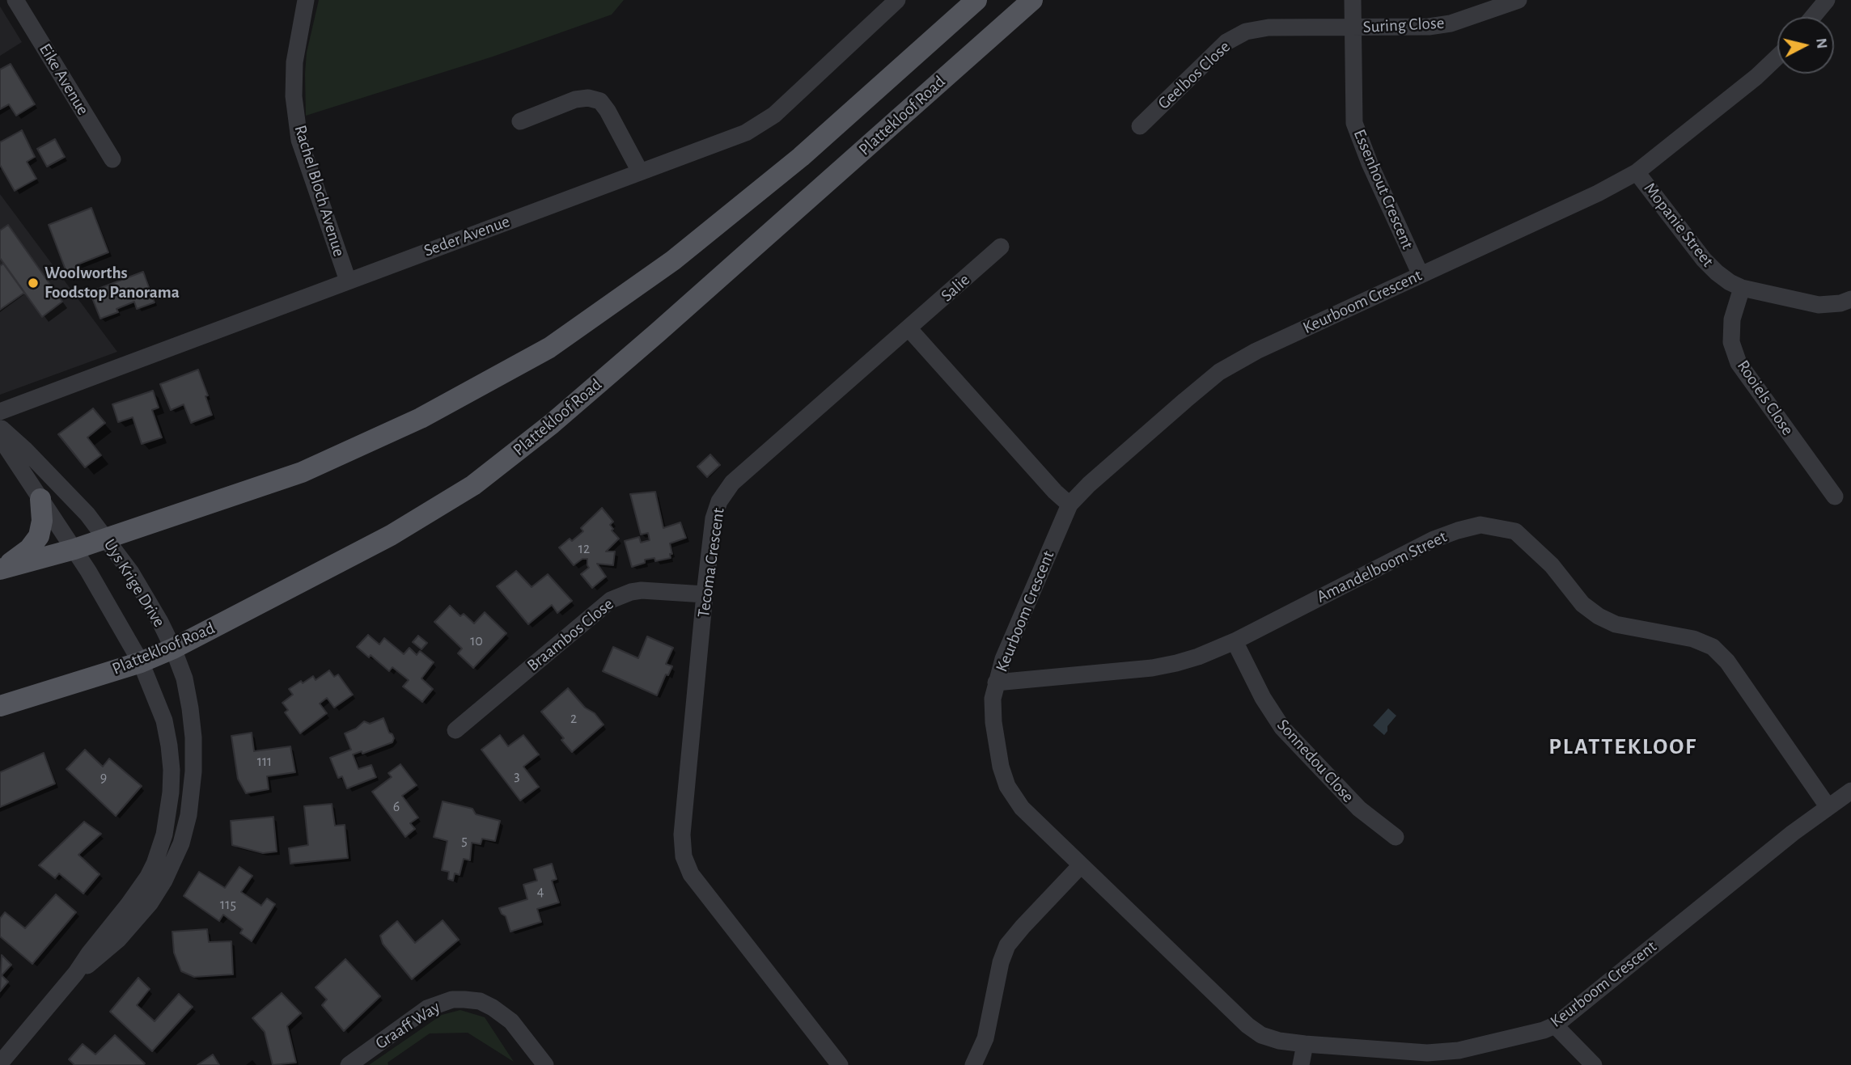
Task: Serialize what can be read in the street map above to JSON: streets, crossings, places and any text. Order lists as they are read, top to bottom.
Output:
{
  "streets": {
    "main road": ["Plattekloof Road"],
    "street": [
      "Suring Close",
      "Geelbos Close",
      "Eike Avenue",
      "Essenhout Crescent",
      "Rachel Bloch Avenue",
      "Mopanie Street",
      "Seder Avenue",
      "Salie",
      "Keurboom Crescent",
      "Rooiels Close",
      "Tecoma Crescent",
      "Amandelboom Street",
      "Uys Krige Drive",
      "Braambos Close",
      "Sonnedou Close",
      "Graaff Way"
    ]
  },
  "crossings": [
    ["Suring Close", "Geelbos Close"],
    ["Suring Close", "Essenhout Crescent"],
    ["Geelbos Close", "Essenhout Crescent"],
    ["Plattekloof Road", "Uys Krige Drive"],
    ["Essenhout Crescent", "Keurboom Crescent"],
    ["Rachel Bloch Avenue", "Seder Avenue"],
    ["Mopanie Street", "Keurboom Crescent"],
    ["Mopanie Street", "Rooiels Close"],
    ["Salie", "Tecoma Crescent"],
    ["Keurboom Crescent", "Amandelboom Street"],
    ["Tecoma Crescent", "Braambos Close"],
    ["Amandelboom Street", "Sonnedou Close"]
  ],
  "districts": ["PLATTEKLOOF"],
  "places": ["Woolworths Foodstop Panorama"],
  "house_numbers": [
    "12",
    "10",
    "2",
    "111",
    "3",
    "9",
    "6",
    "5",
    "4",
    "115"
  ],
  "north": "right"
}
